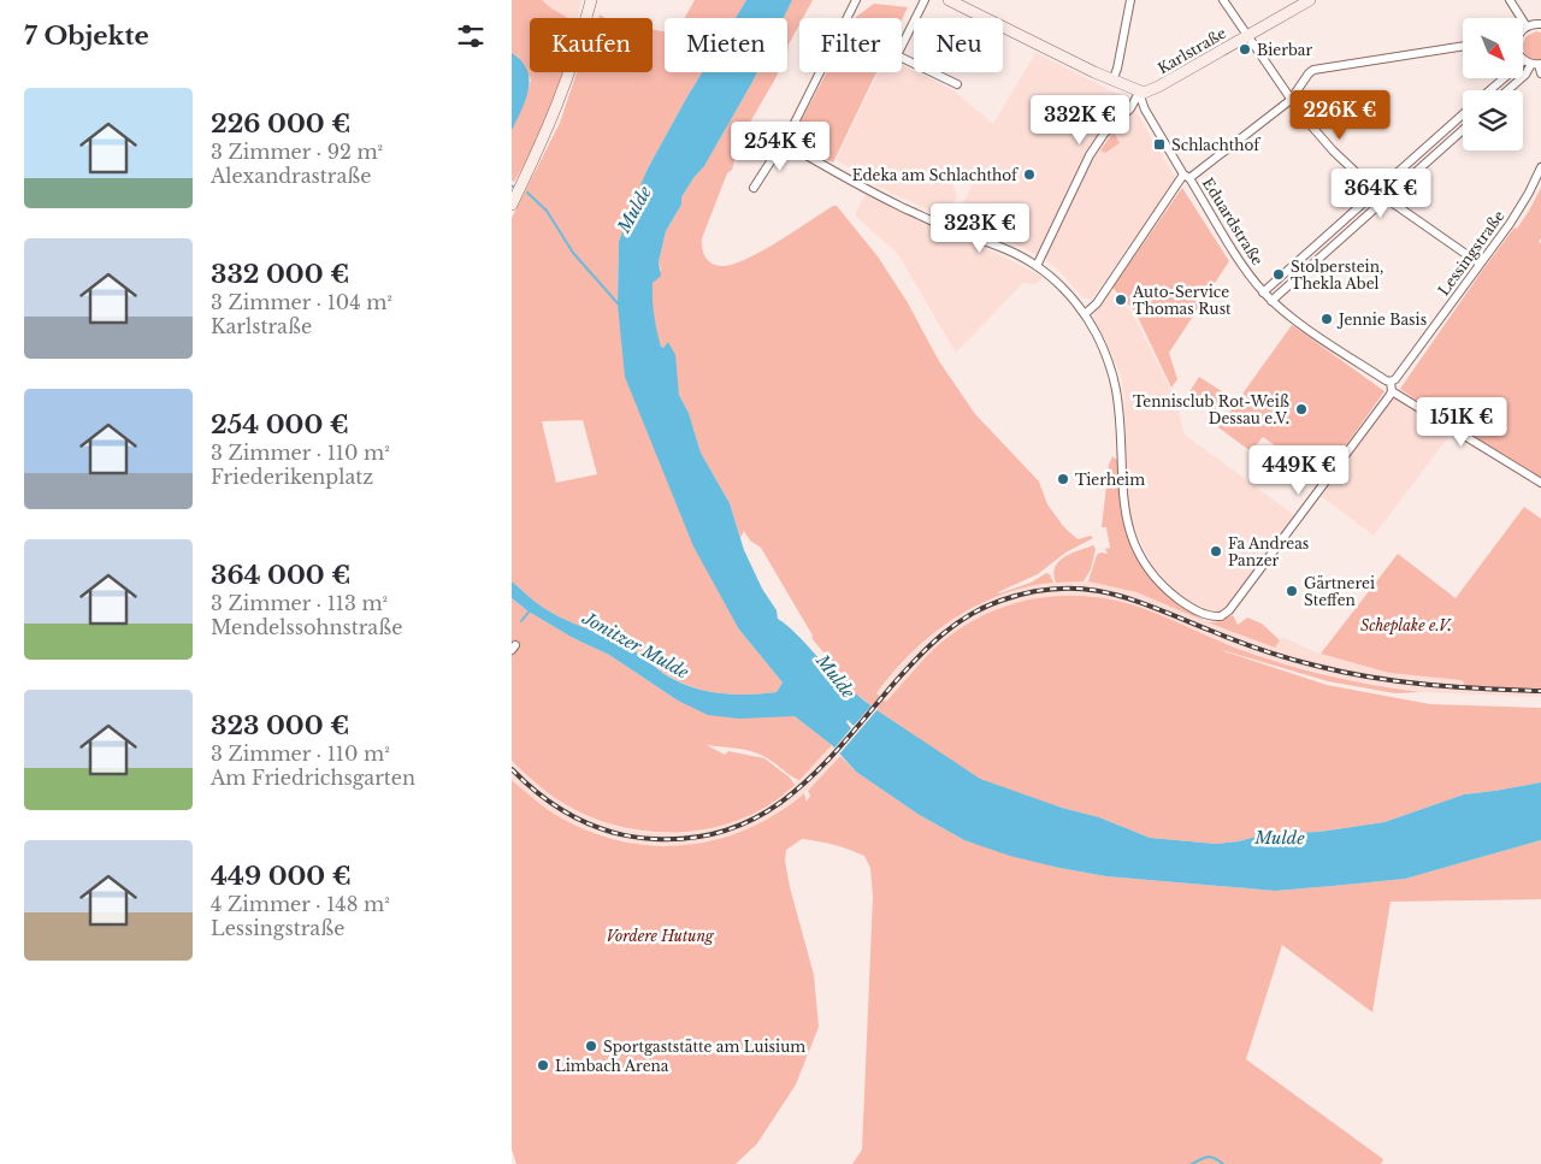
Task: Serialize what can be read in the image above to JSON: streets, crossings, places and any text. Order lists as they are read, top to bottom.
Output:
{
  "streets": {
    "main road": ["Karlstraße"],
    "street": ["Eduardstraße", "Lessingstraße"]
  },
  "crossings": [
    ["Karlstraße", "Eduardstraße"],
    ["Eduardstraße", "Lessingstraße"]
  ],
  "water": ["Mulde", "Jonitzer Mulde"],
  "parks": ["Scheplake e.V.", "Vordere Hutung"],
  "places": {
    "other": [
      "Bierbar",
      "Edeka am Schlachthof",
      "Stolperstein, Thekla Abel",
      "Auto-Service Thomas Rust",
      "Jennie Basis",
      "Tennisclub Rot-Weiß Dessau e.V.",
      "Tierheim",
      "Fa Andreas Panzer",
      "Gärtnerei Steffen",
      "Sportgaststätte am Luisium",
      "Limbach Arena"
    ],
    "transit": ["Schlachthof"]
  },
  "north": "bottom right",
  "page": {
    "heading": "7 Objekte",
    "chip": [
      "Kaufen",
      "Mieten",
      "Filter",
      "Neu"
    ],
    "list": [
      {
        "name": "226 000 €",
        "note": "3 Zimmer · 92 m² · Alexandrastraße"
      },
      {
        "name": "332 000 €",
        "note": "3 Zimmer · 104 m² · Karlstraße"
      },
      {
        "name": "254 000 €",
        "note": "3 Zimmer · 110 m² · Friederikenplatz"
      },
      {
        "name": "364 000 €",
        "note": "3 Zimmer · 113 m² · Mendelssohnstraße"
      },
      {
        "name": "323 000 €",
        "note": "3 Zimmer · 110 m² · Am Friedrichsgarten"
      },
      {
        "name": "449 000 €",
        "note": "4 Zimmer · 148 m² · Lessingstraße"
      }
    ],
    "price": [
      "226K €",
      "332K €",
      "254K €",
      "364K €",
      "323K €",
      "151K €",
      "449K €"
    ]
  }
}
